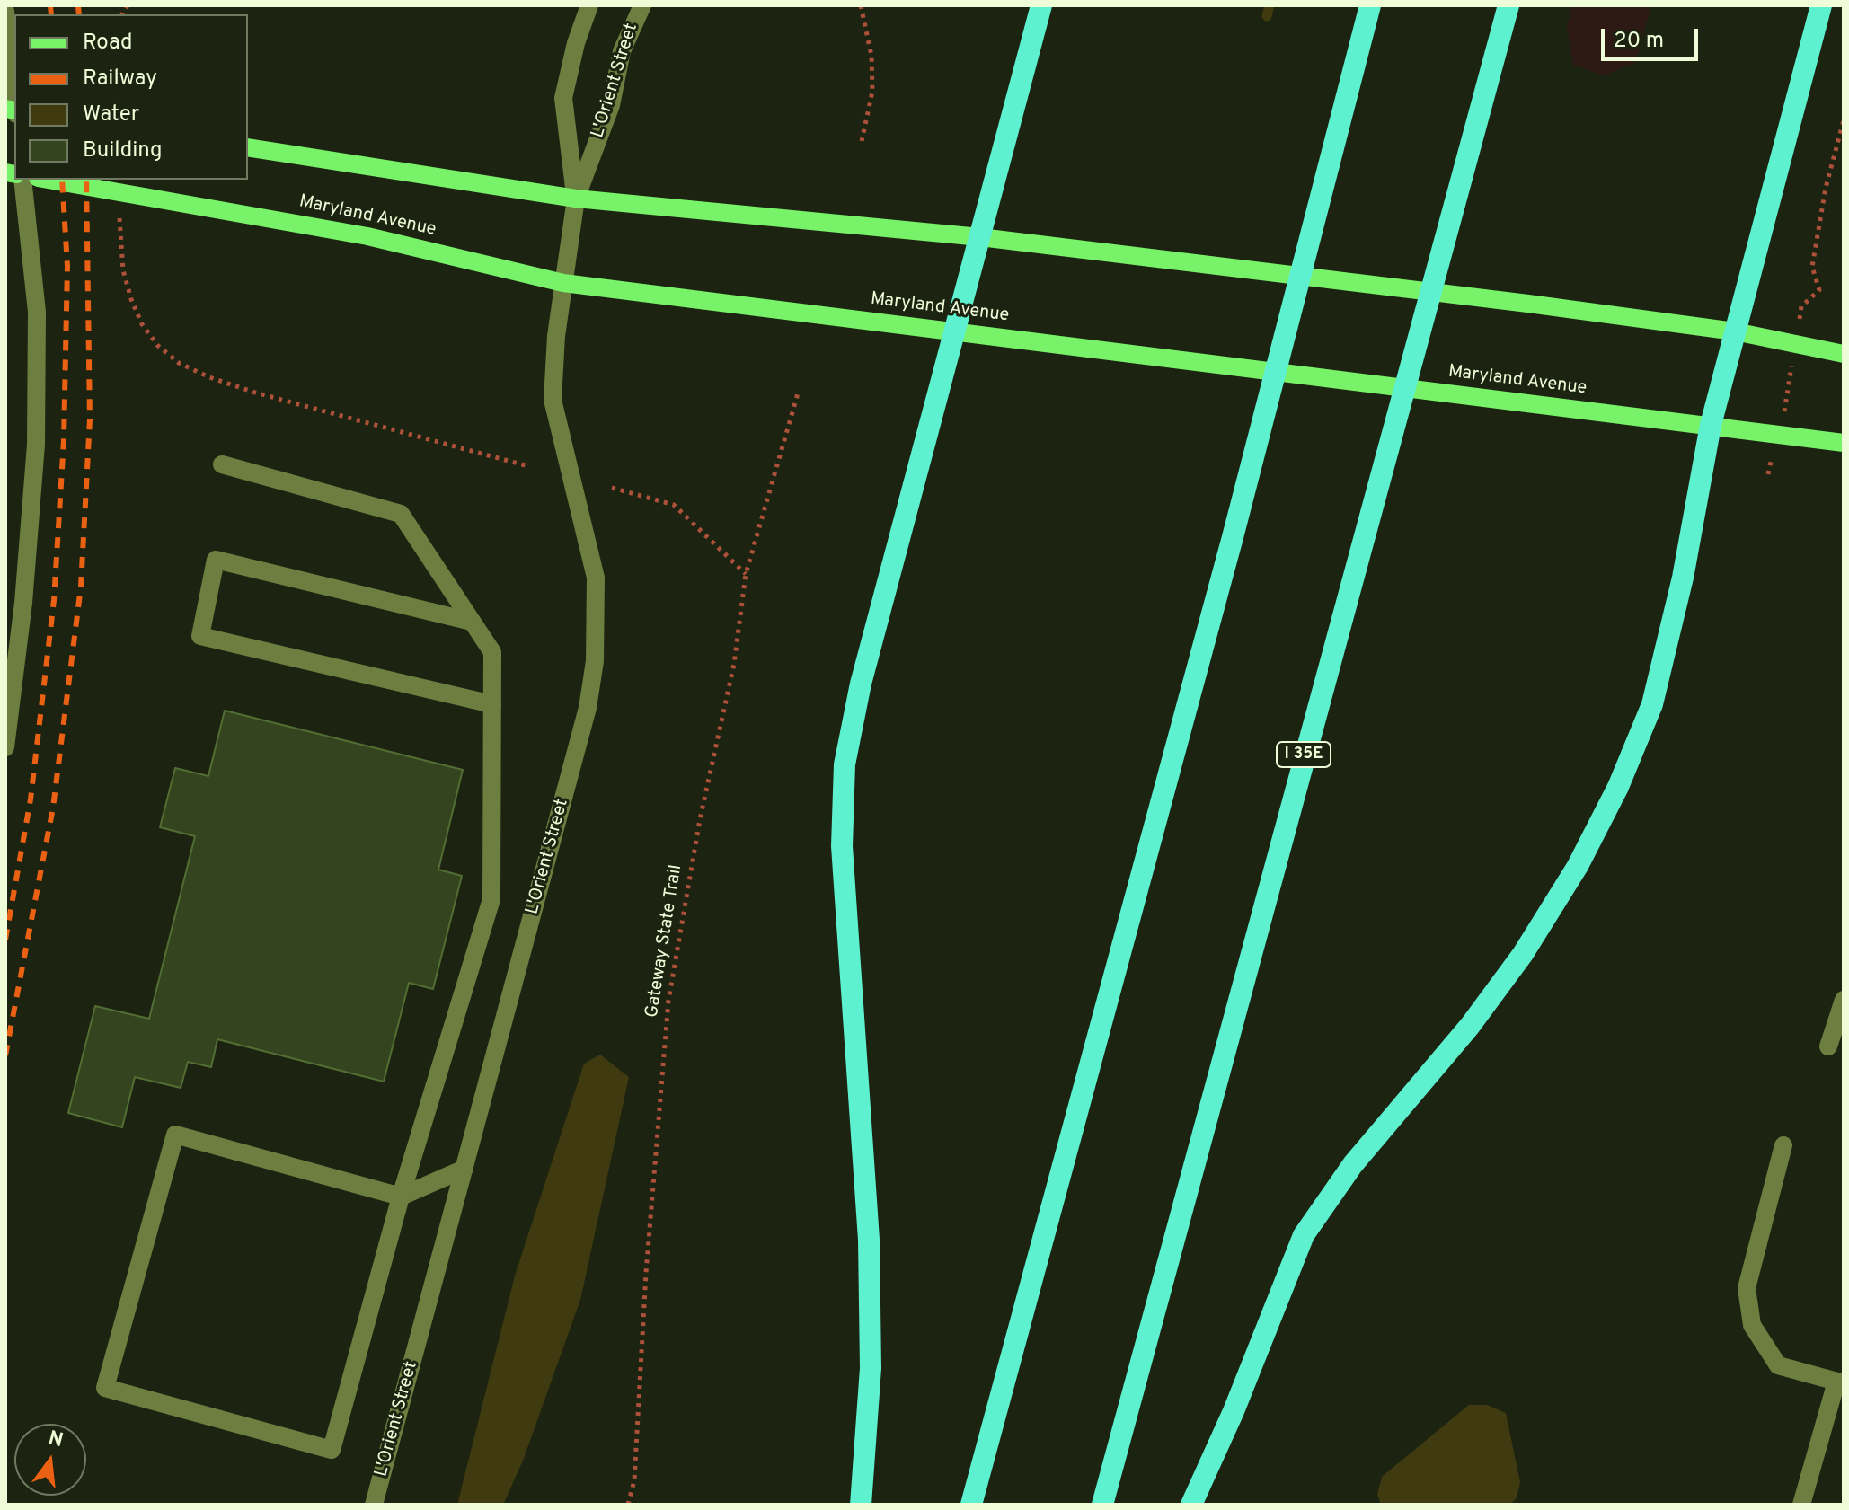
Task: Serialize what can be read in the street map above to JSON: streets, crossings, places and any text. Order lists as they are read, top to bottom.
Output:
{
  "streets": {
    "highway": ["I 35E"],
    "main road": ["Maryland Avenue"],
    "street": ["L'Orient Street"],
    "path": ["Gateway State Trail"]
  },
  "crossings": [
    ["L'Orient Street", "Maryland Avenue"]
  ],
  "legend": [
    "Road",
    "Railway",
    "Water",
    "Building"
  ],
  "scale_bar": "20 m",
  "north": "top"
}
